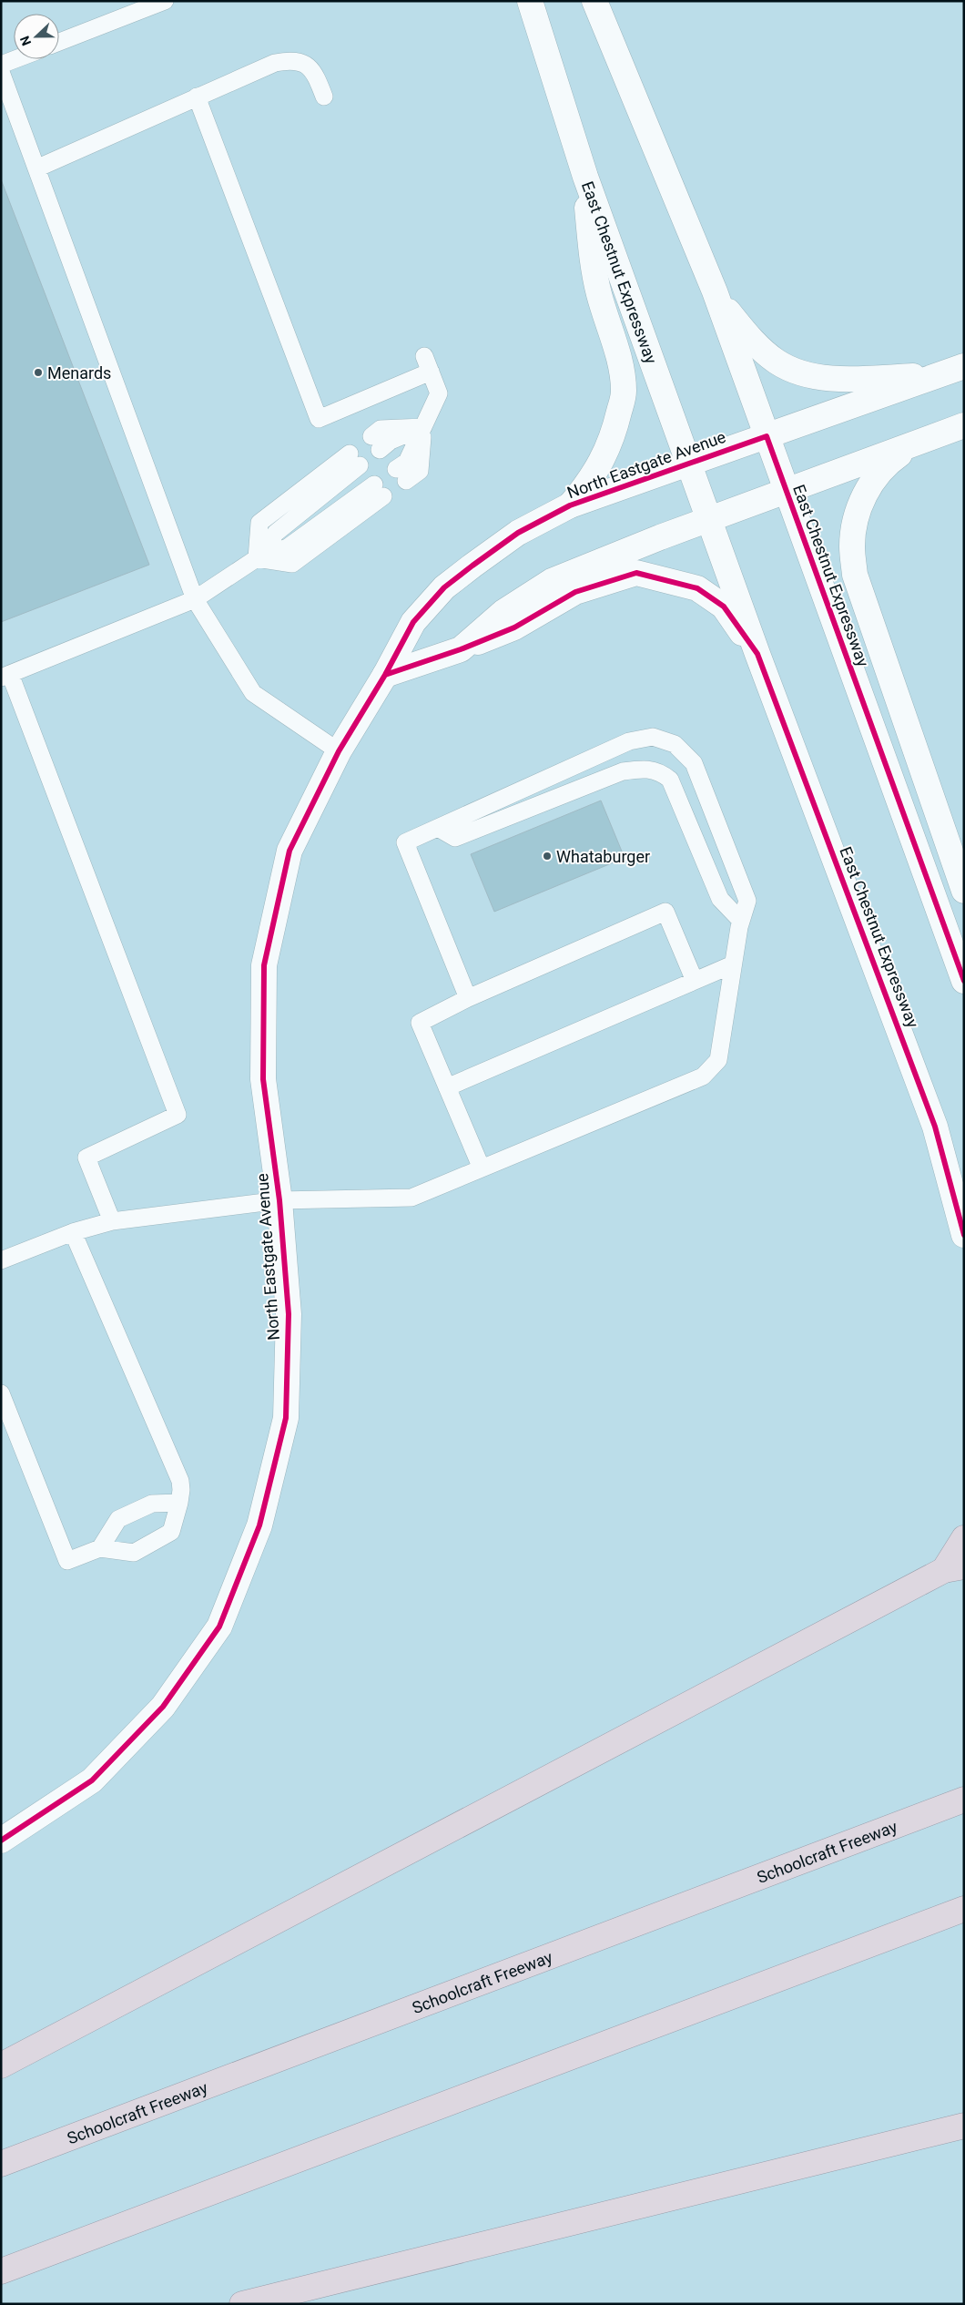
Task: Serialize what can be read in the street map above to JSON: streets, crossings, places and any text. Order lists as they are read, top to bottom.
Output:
{
  "streets": {
    "highway": ["Schoolcraft Freeway"],
    "street": ["East Chestnut Expressway", "North Eastgate Avenue"]
  },
  "crossings": [
    ["East Chestnut Expressway", "North Eastgate Avenue"]
  ],
  "places": ["Menards", "Whataburger"],
  "north": "left"
}
